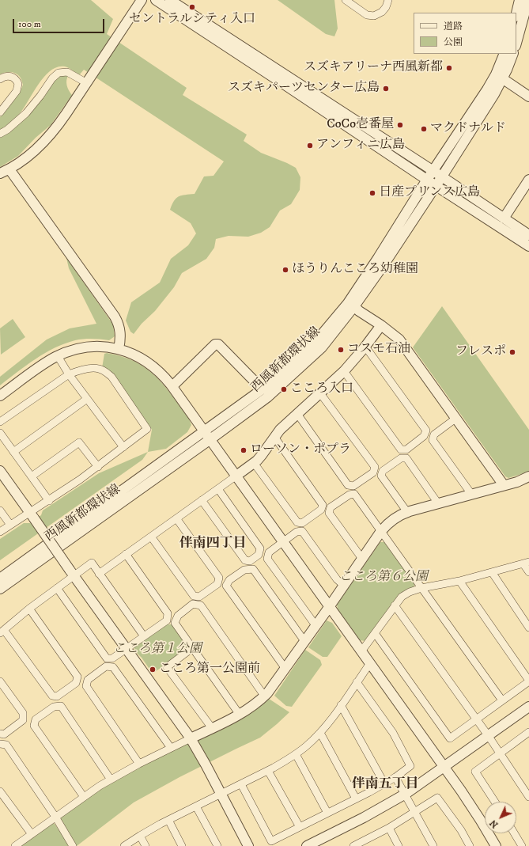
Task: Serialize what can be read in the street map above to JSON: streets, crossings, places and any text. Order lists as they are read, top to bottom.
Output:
{
  "streets": {
    "street": ["西風新都環状線"]
  },
  "districts": ["伴南四丁目", "伴南五丁目"],
  "parks": ["こころ第６公園", "こころ第１公園"],
  "places": [
    "セントラルシティ入口",
    "スズキアリーナ西風新都",
    "スズキパーツセンター広島",
    "CoCo壱番屋",
    "マクドナルド",
    "アンフィニ広島",
    "日産プリンス広島",
    "ほうりんこころ幼稚園",
    "コスモ石油",
    "フレスポ",
    "こころ入口",
    "ローソン・ポプラ",
    "こころ第一公園前"
  ],
  "legend": ["道路", "公園"],
  "scale_bar": "100 m",
  "north": "bottom left"
}
